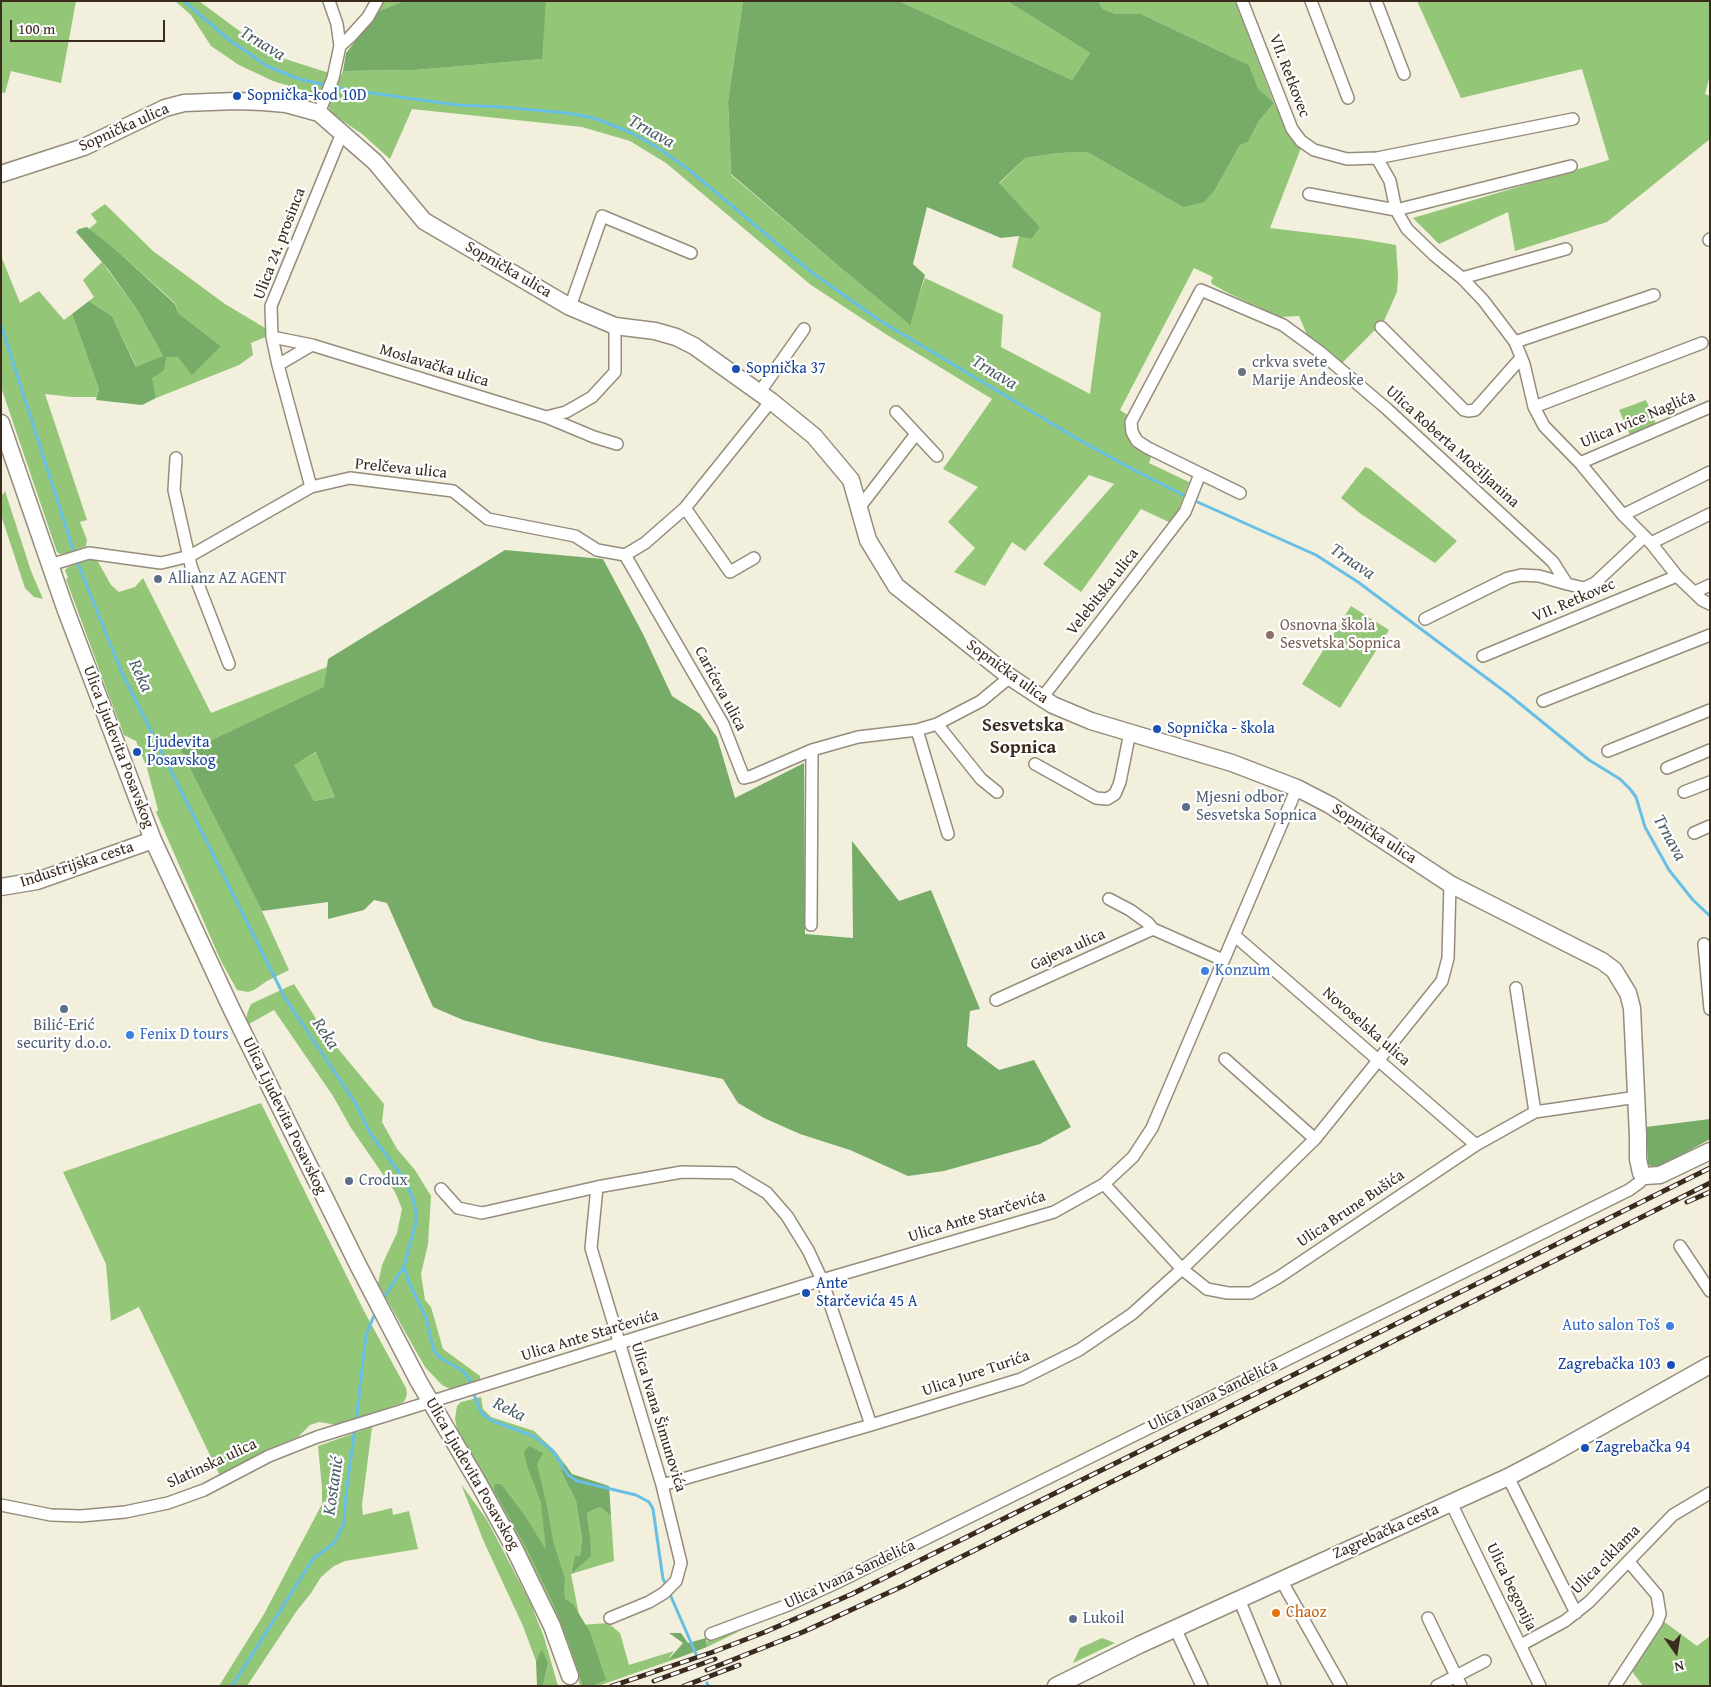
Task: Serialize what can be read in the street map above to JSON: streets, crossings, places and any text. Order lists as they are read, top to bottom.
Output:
{
  "streets": {
    "street": [
      "VII. Retkovec",
      "Sopnička ulica",
      "Ulica 24. prosinca",
      "Moslavačka ulica",
      "Ulica Ivice Naglića",
      "Ulica Roberta Močiljanina",
      "Prelčeva ulica",
      "Velebitska ulica",
      "Carićeva ulica",
      "Ulica Ljudevita Posavskog",
      "Industrijska cesta",
      "Gajeva ulica",
      "Novoselska ulica",
      "Ulica Brune Bušića",
      "Ulica Ante Starčevića",
      "Ulica Jure Turića",
      "Ulica Ivana Sandelića",
      "Ulica Ivana Šimunovića",
      "Slatinska ulica",
      "Zagrebačka cesta",
      "Ulica ciklama",
      "Ulica begonija"
    ]
  },
  "crossings": [
    ["Sopnička ulica", "Ulica 24. prosinca"],
    ["Sopnička ulica", "Velebitska ulica"],
    ["Sopnička ulica", "Carićeva ulica"],
    ["Sopnička ulica", "Ulica Brune Bušića"],
    ["Sopnička ulica", "Ulica Ante Starčevića"],
    ["Sopnička ulica", "Ulica Jure Turića"],
    ["Sopnička ulica", "Ulica Ivana Sandelića"],
    ["Ulica 24. prosinca", "Moslavačka ulica"],
    ["Ulica 24. prosinca", "Prelčeva ulica"],
    ["Ulica Roberta Močiljanina", "Velebitska ulica"],
    ["Prelčeva ulica", "Carićeva ulica"],
    ["Prelčeva ulica", "Ulica Ljudevita Posavskog"],
    ["Ulica Ljudevita Posavskog", "Industrijska cesta"],
    ["Ulica Ljudevita Posavskog", "Ulica Ante Starčevića"],
    ["Ulica Ljudevita Posavskog", "Slatinska ulica"],
    ["Novoselska ulica", "Ulica Brune Bušića"],
    ["Novoselska ulica", "Ulica Ante Starčevića"],
    ["Novoselska ulica", "Ulica Jure Turića"],
    ["Ulica Brune Bušića", "Ulica Ante Starčevića"],
    ["Ulica Brune Bušića", "Ulica Jure Turića"],
    ["Ulica Ante Starčevića", "Ulica Ivana Šimunovića"],
    ["Ulica Ante Starčevića", "Slatinska ulica"],
    ["Ulica Jure Turića", "Ulica Ivana Šimunovića"],
    ["Zagrebačka cesta", "Ulica begonija"],
    ["Ulica ciklama", "Ulica begonija"]
  ],
  "districts": ["Sesvetska Sopnica"],
  "water": ["Trnava", "Reka", "Kostanić"],
  "places": [
    "Sopnička-kod 10D",
    "Sopnička 37",
    "crkva svete Marije Anđeoske",
    "Allianz AZ AGENT",
    "Osnovna škola Sesvetska Sopnica",
    "Sopnička - škola",
    "Ljudevita Posavskog",
    "Mjesni odbor Sesvetska Sopnica",
    "Konzum",
    "Bilić-Erić security d.o.o.",
    "Fenix D tours",
    "Crodux",
    "Ante Starčevića 45 A",
    "Auto salon Toš",
    "Zagrebačka 103",
    "Zagrebačka 94",
    "Chaoz",
    "Lukoil"
  ],
  "scale_bar": "100 m",
  "north": "bottom"
}
